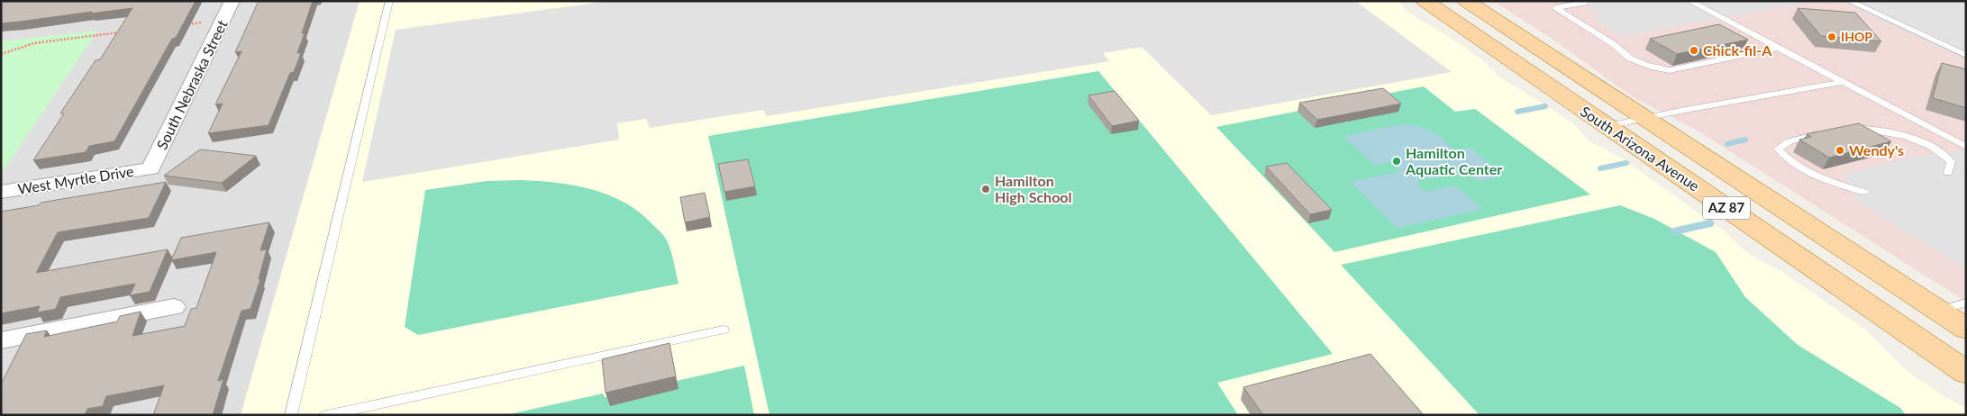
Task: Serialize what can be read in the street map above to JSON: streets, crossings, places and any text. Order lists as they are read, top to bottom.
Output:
{
  "streets": {
    "main road": ["South Arizona Avenue", "AZ 87"],
    "street": ["South Nebraska Street", "West Myrtle Drive"]
  },
  "crossings": [
    ["South Nebraska Street", "West Myrtle Drive"]
  ],
  "places": [
    "IHOP",
    "Chick-fil-A",
    "Wendy's",
    "Hamilton Aquatic Center",
    "Hamilton High School"
  ]
}
